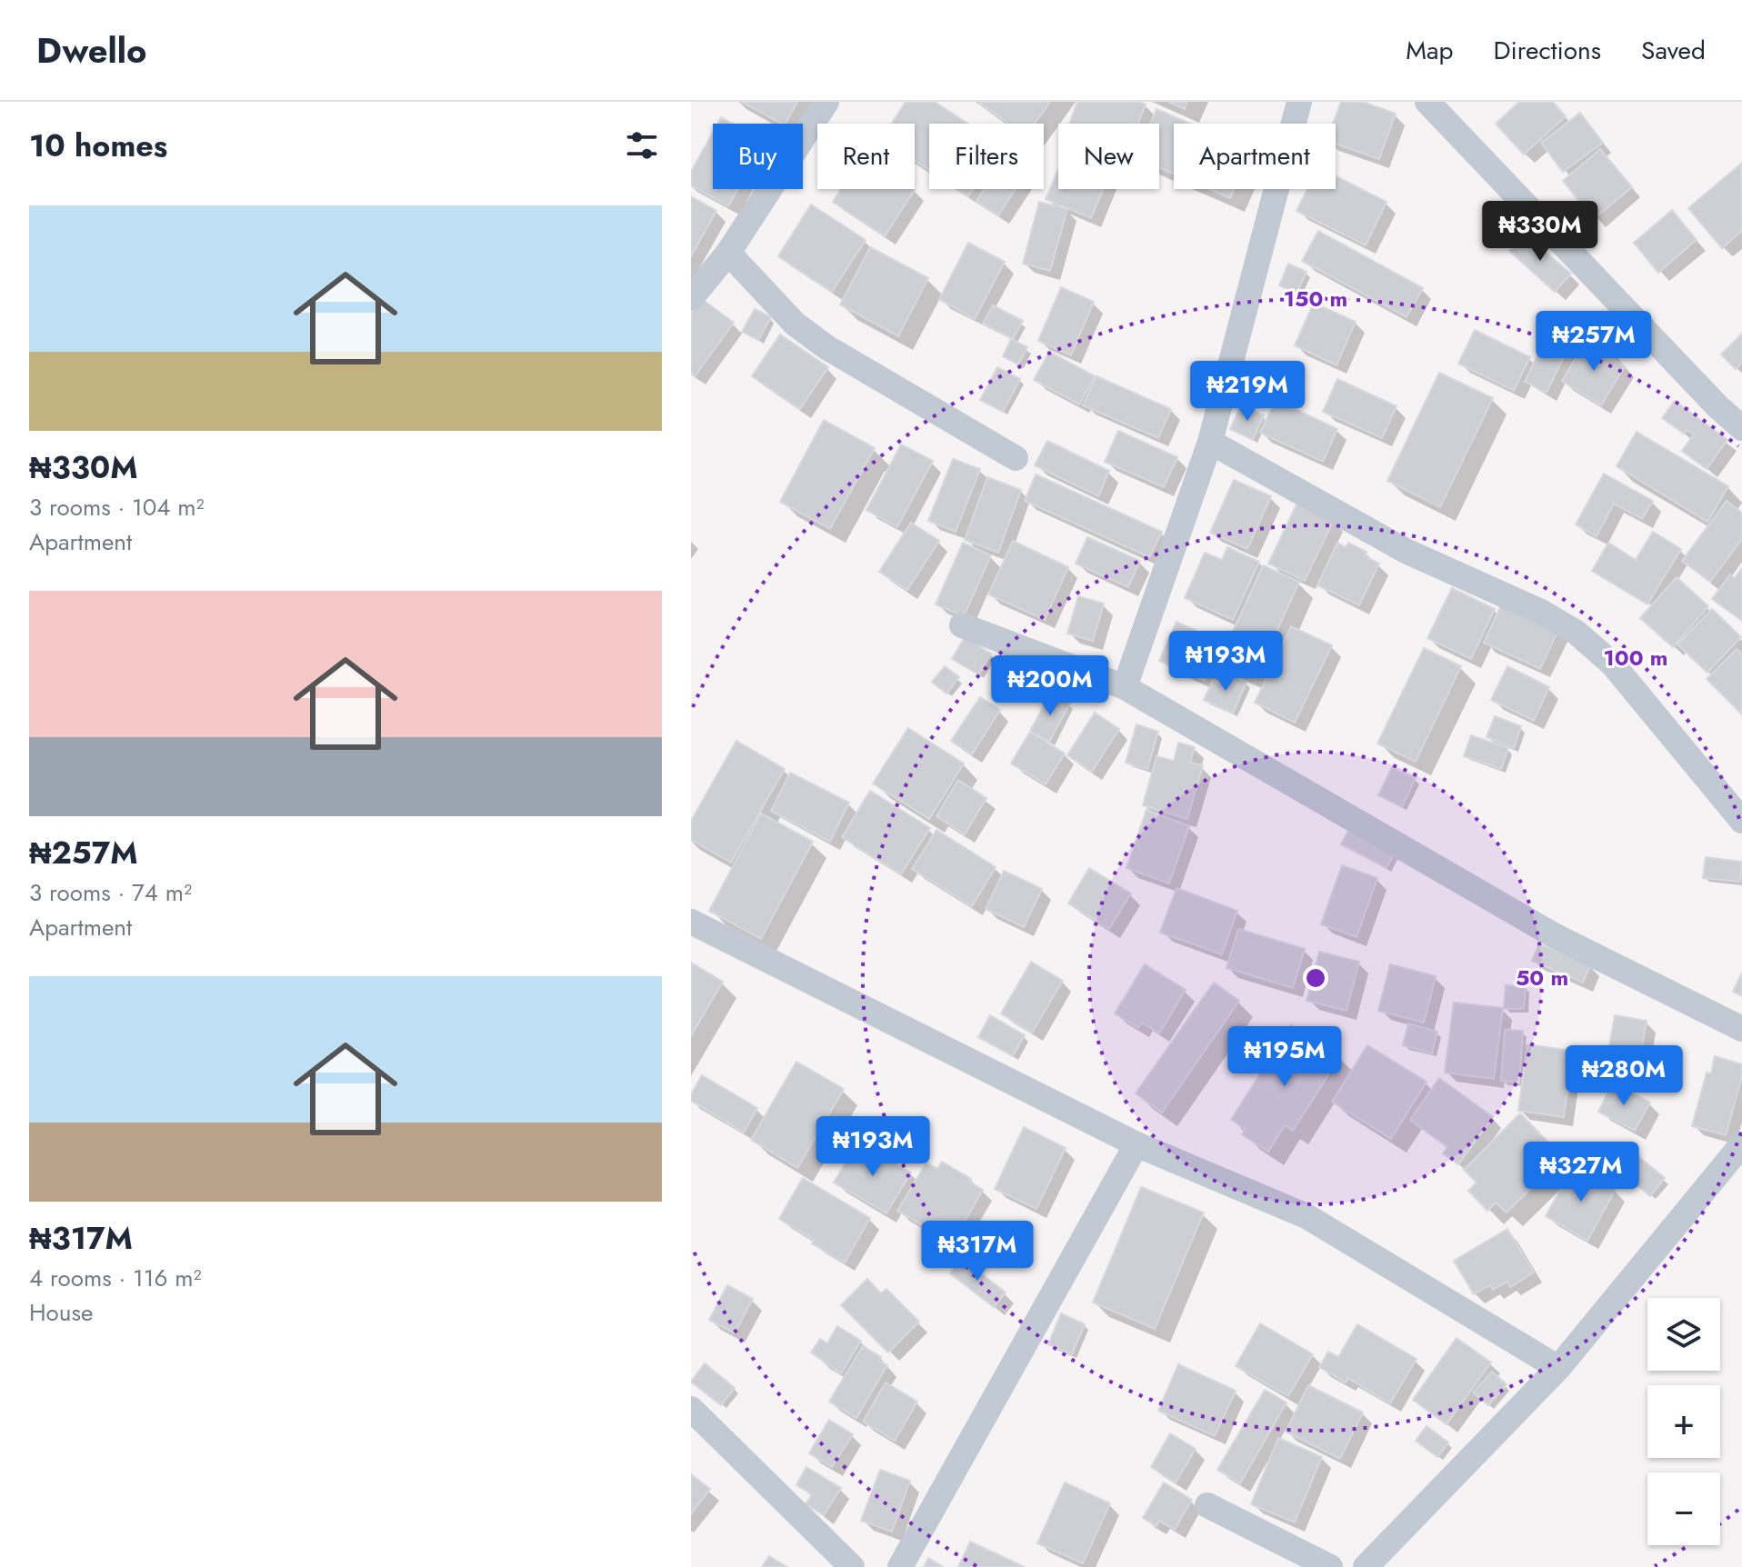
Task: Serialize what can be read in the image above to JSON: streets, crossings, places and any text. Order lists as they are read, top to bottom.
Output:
{
  "page": {
    "header": "Dwello",
    "nav": ["Map", "Directions", "Saved"],
    "heading": "10 homes",
    "chip": [
      "Buy",
      "Rent",
      "Filters",
      "New",
      "Apartment"
    ],
    "list": [
      {
        "name": "₦330M",
        "note": "3 rooms · 104 m² · Apartment"
      },
      {
        "name": "₦257M",
        "note": "3 rooms · 74 m² · Apartment"
      },
      {
        "name": "₦317M",
        "note": "4 rooms · 116 m² · House"
      }
    ],
    "price": [
      "₦330M",
      "₦257M",
      "₦219M",
      "₦193M",
      "₦200M",
      "₦195M",
      "₦280M",
      "₦193M",
      "₦327M",
      "₦317M"
    ],
    "map_buttons": ["+", "−"]
  },
  "rings": ["150 m", "100 m", "50 m"]
}
